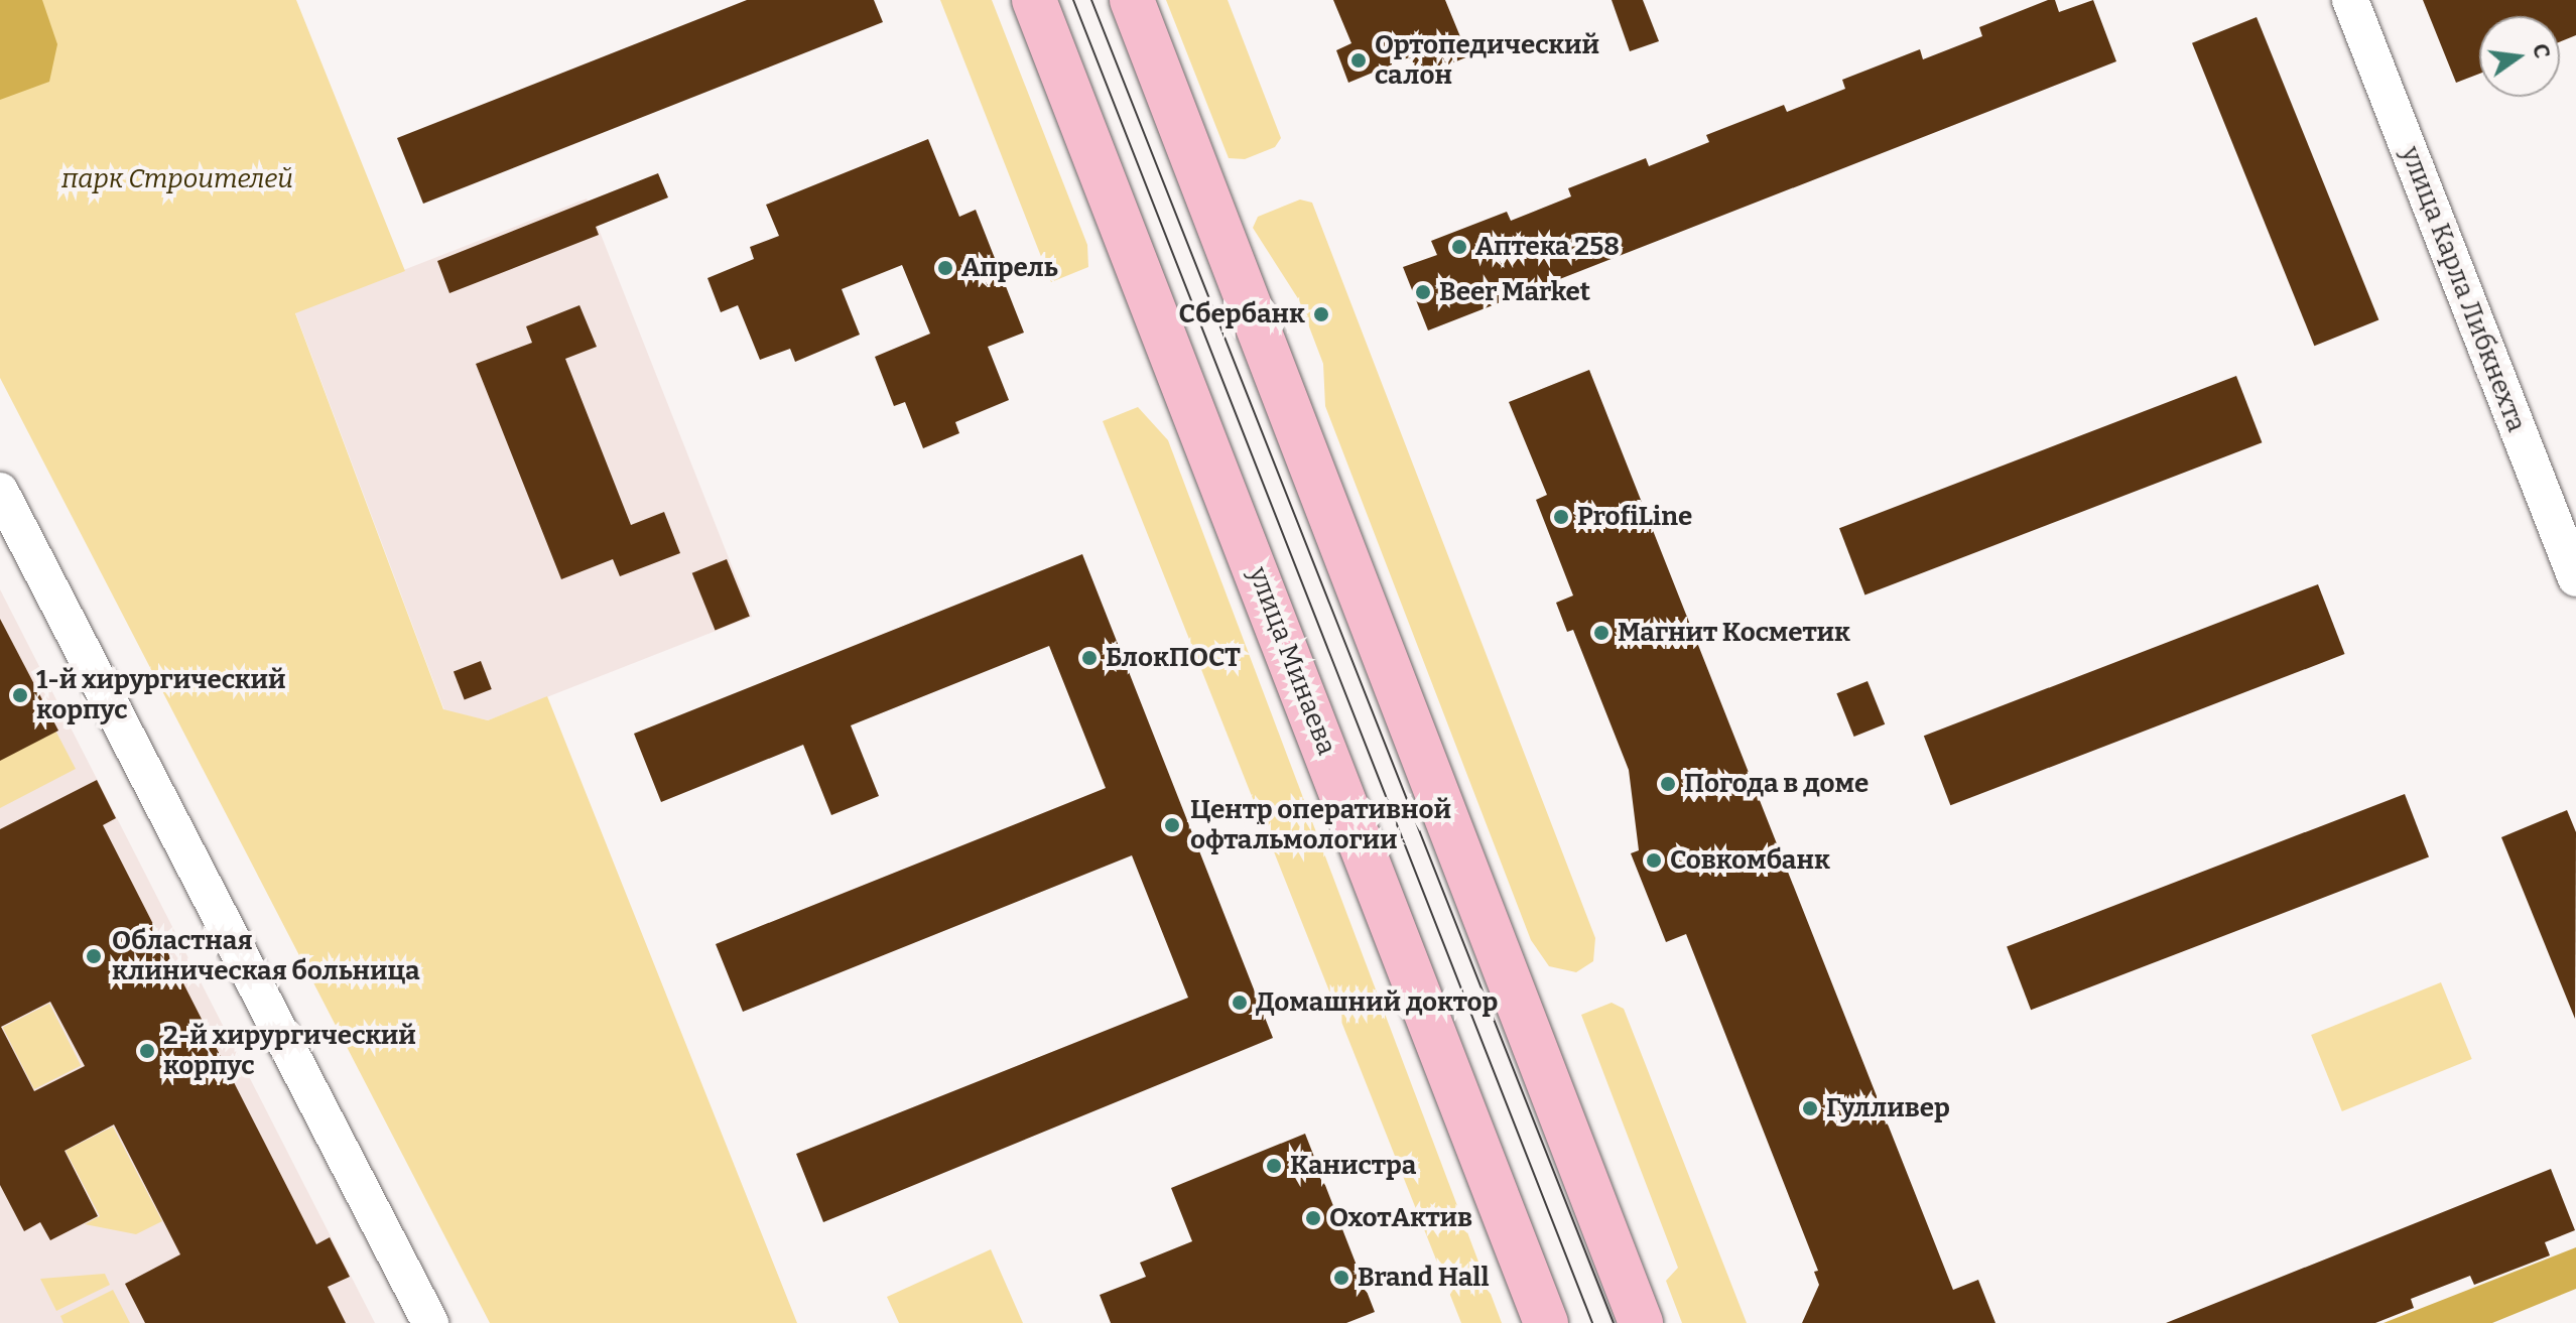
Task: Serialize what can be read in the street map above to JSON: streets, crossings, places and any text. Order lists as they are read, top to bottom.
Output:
{
  "streets": {
    "main road": ["улица Минаева"],
    "street": ["улица Карла Либкнехта"]
  },
  "parks": ["парк Строителей"],
  "places": [
    "Ортопедический салон",
    "Аптека 258",
    "Апрель",
    "Beer Market",
    "Сбербанк",
    "ProfiLine",
    "Магнит Косметик",
    "БлокПОСТ",
    "1-й хирургический корпус",
    "Погода в доме",
    "Центр оперативной офтальмологии",
    "Совкомбанк",
    "Областная клиническая больница",
    "Домашний доктор",
    "2-й хирургический корпус",
    "Гулливер",
    "Канистра",
    "ОхотАктив",
    "Brand Hall"
  ],
  "north": "right"
}
